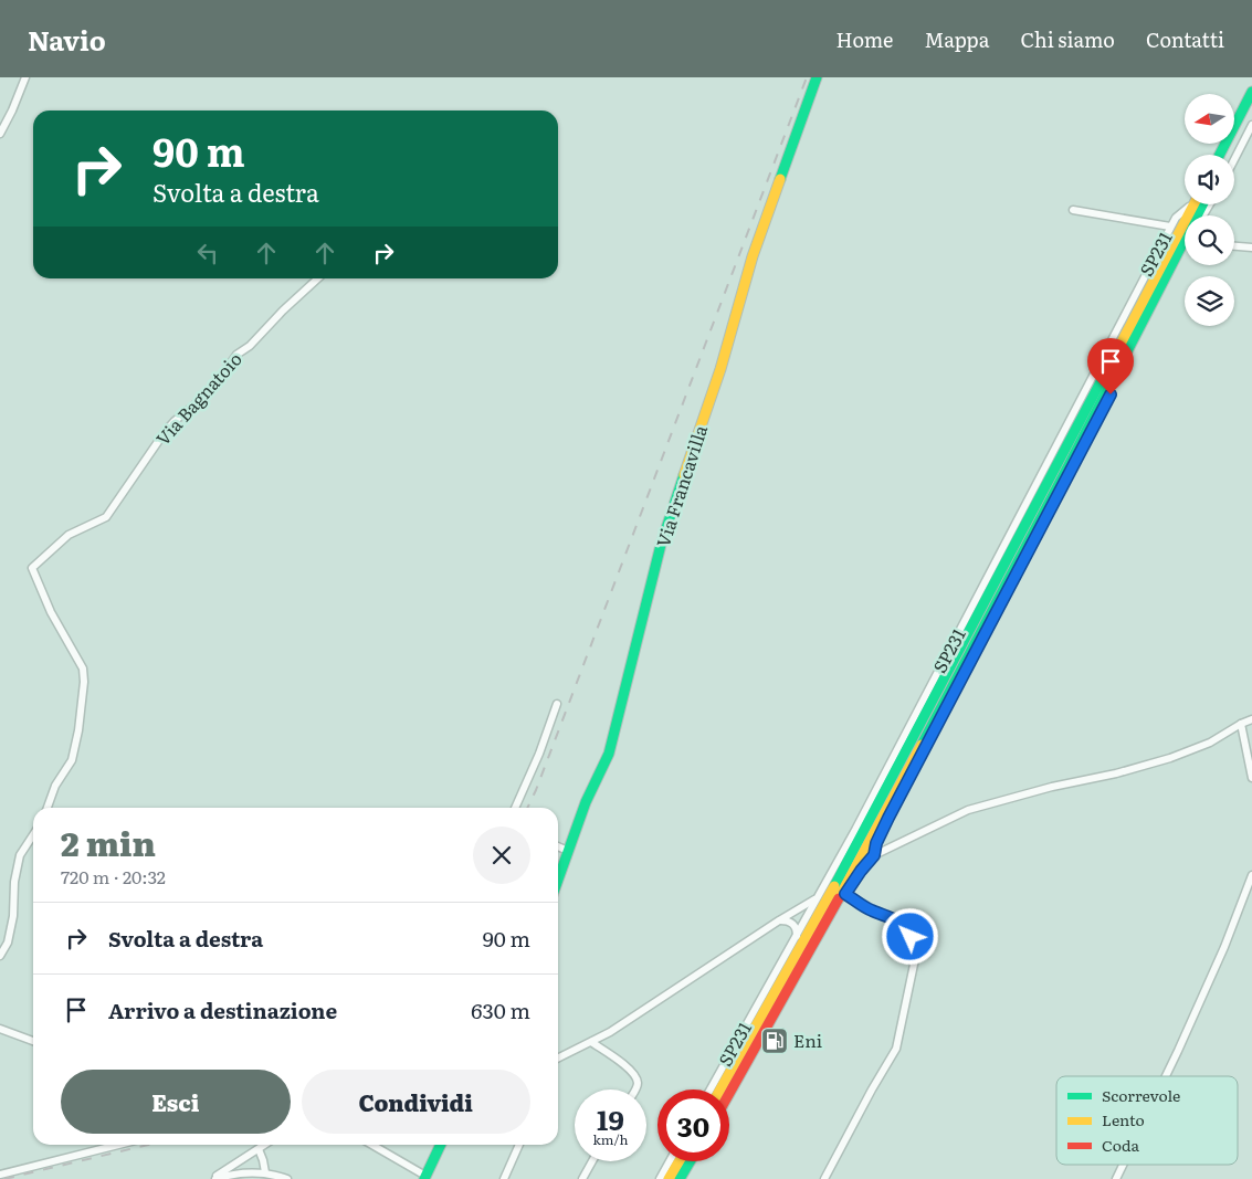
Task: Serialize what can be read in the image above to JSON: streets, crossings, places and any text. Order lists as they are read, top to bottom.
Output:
{
  "streets": {
    "main road": ["SP231", "Via Francavilla"],
    "street": ["Via Bagnatoio"]
  },
  "places": {
    "fuel station": ["Eni"]
  },
  "legend": ["Scorrevole", "Lento", "Coda"],
  "north": "left",
  "page": {
    "header": "Navio",
    "nav": [
      "Home",
      "Mappa",
      "Chi siamo",
      "Contatti"
    ],
    "turn": ["90 m", "Svolta a destra"],
    "heading": ["2 min", "720 m · 20:32"],
    "list": [
      {
        "name": "Svolta a destra",
        "value": "90 m"
      },
      {
        "name": "Arrivo a destinazione",
        "value": "630 m"
      }
    ],
    "buttons": ["Esci", "Condividi"],
    "speed": "19 km/h",
    "limit": "30"
  }
}
